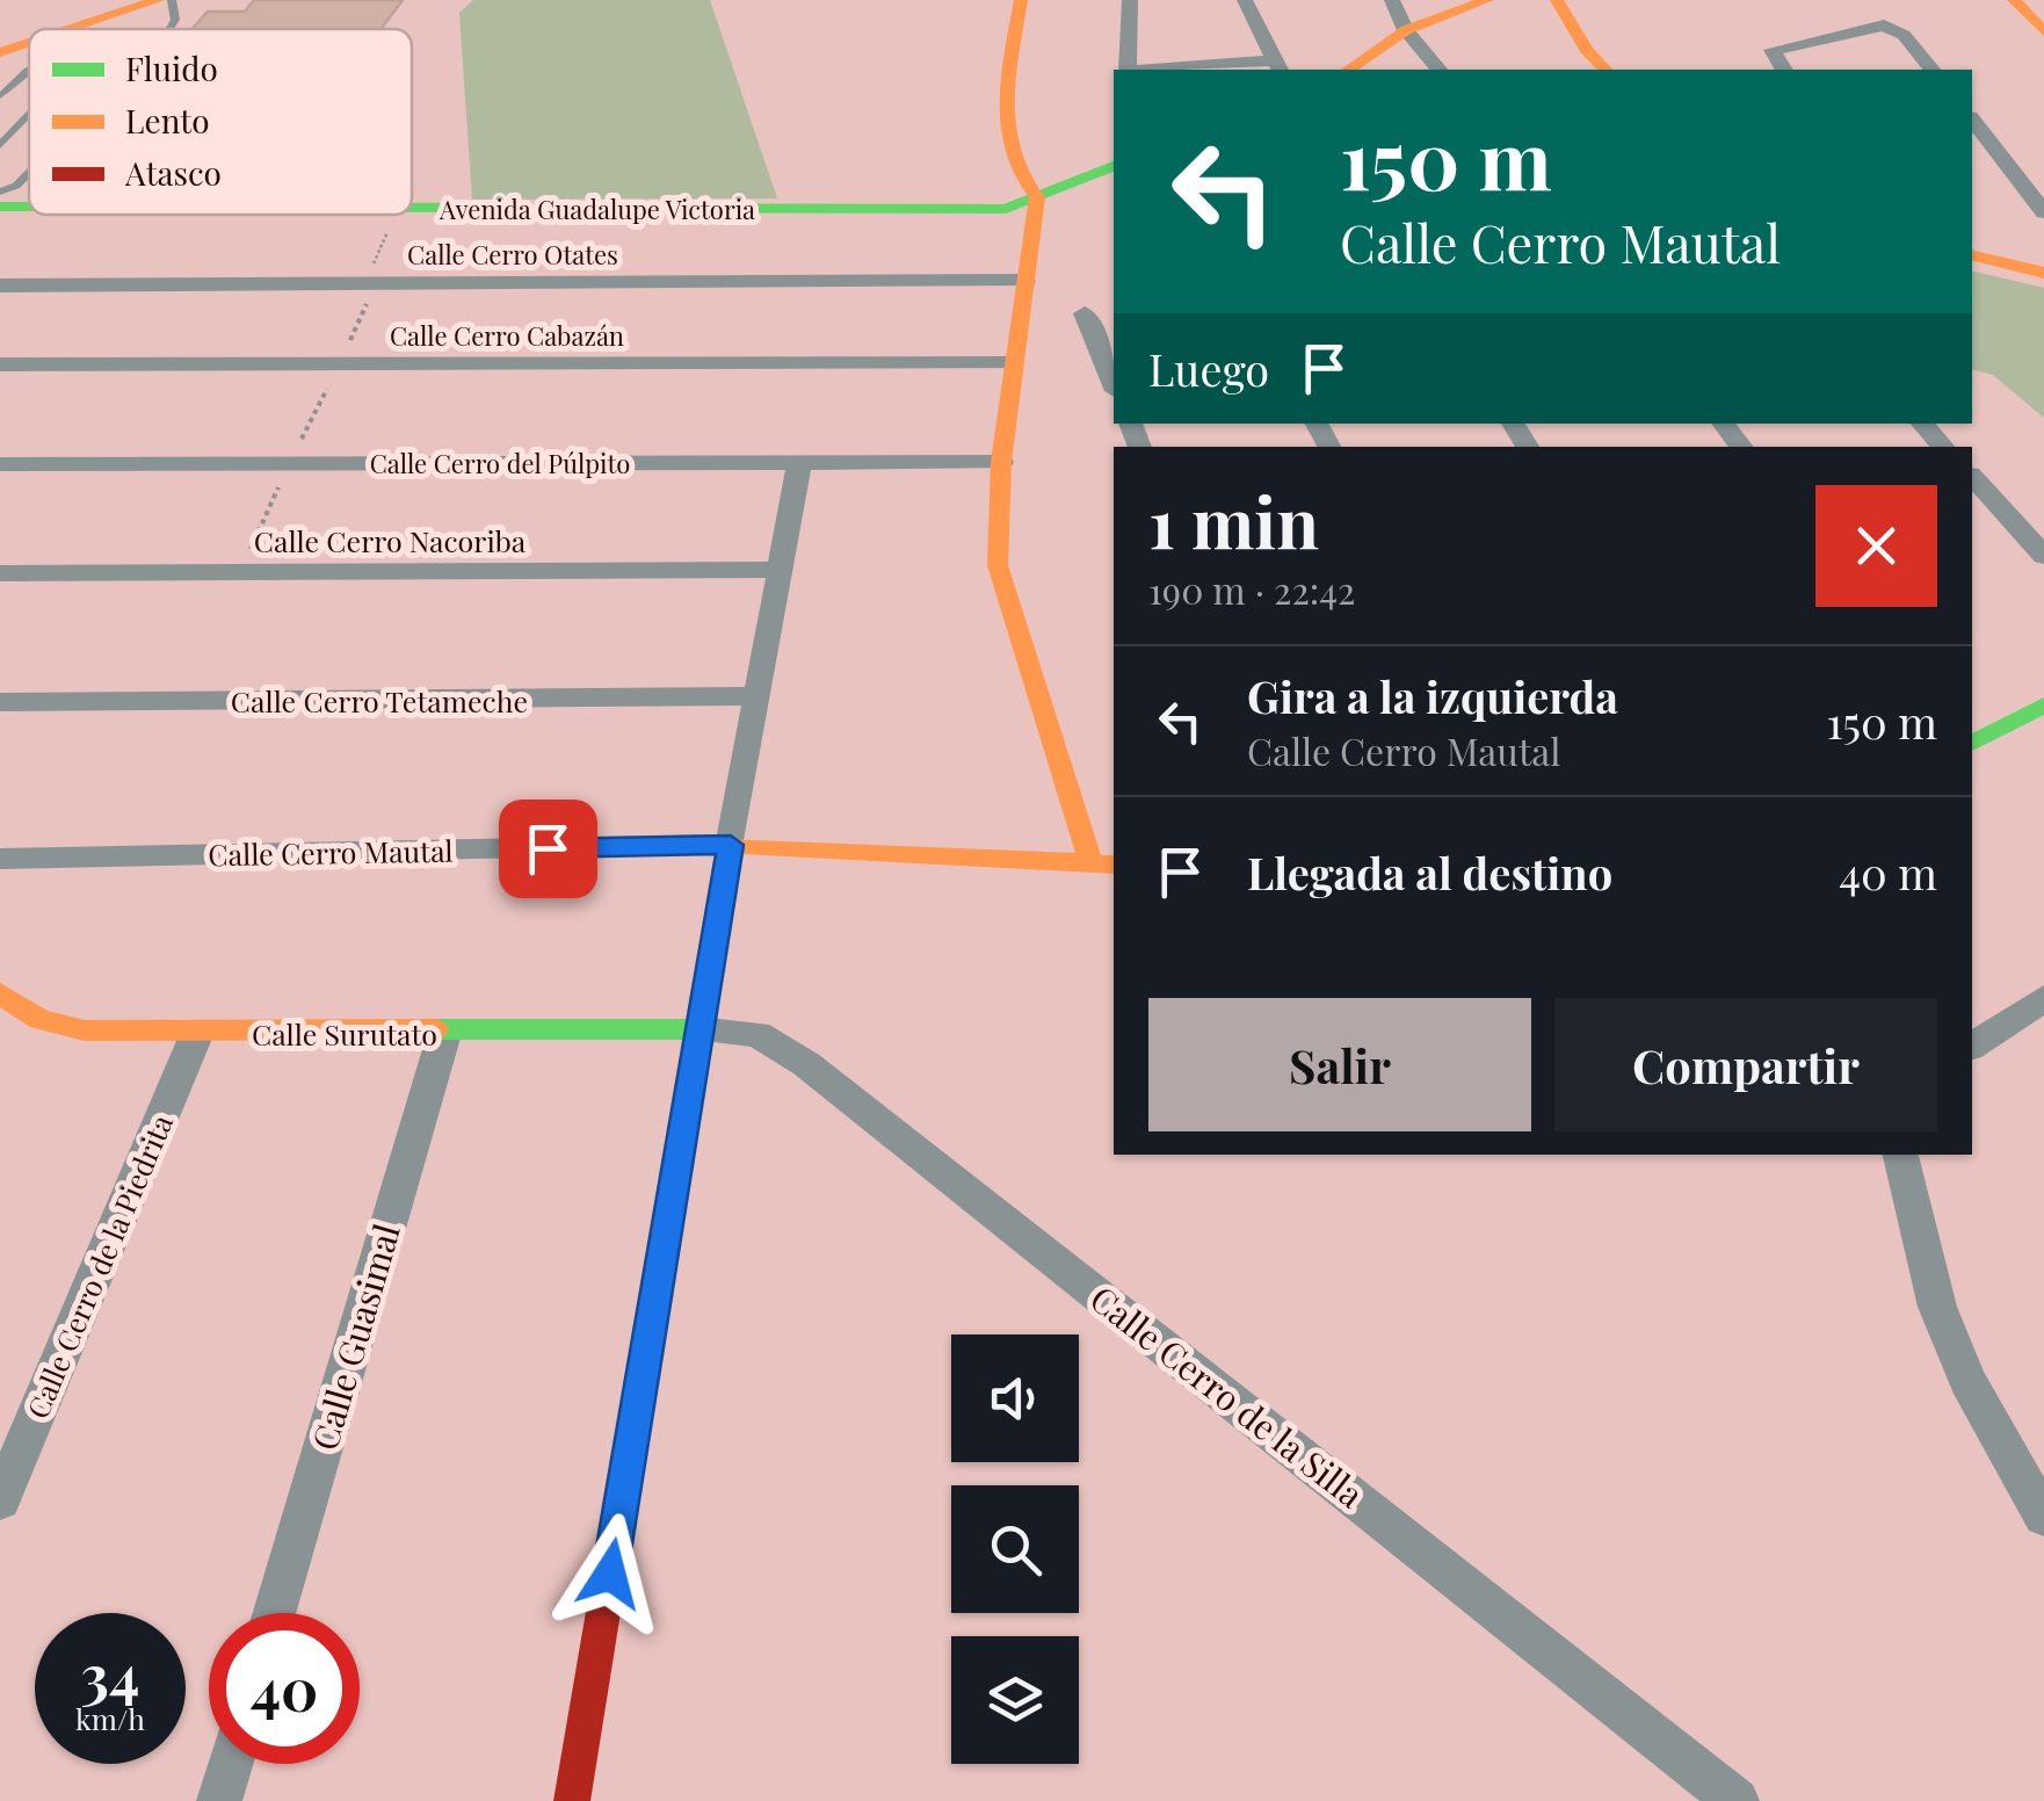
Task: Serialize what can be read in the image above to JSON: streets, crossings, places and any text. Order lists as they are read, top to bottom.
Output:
{
  "streets": {
    "street": [
      "Avenida Guadalupe Victoria",
      "Calle Cerro Otates",
      "Calle Cerro Cabazán",
      "Calle Cerro del Púlpito",
      "Calle Cerro Nacoriba",
      "Calle Cerro Tetameche",
      "Calle Cerro Mautal",
      "Calle Surutato",
      "Calle Cerro de la Piedrita",
      "Calle Guasimal",
      "Calle Cerro de la Silla"
    ]
  },
  "crossings": [
    ["Calle Surutato", "Calle Cerro de la Piedrita"],
    ["Calle Surutato", "Calle Guasimal"],
    ["Calle Surutato", "Calle Cerro de la Silla"]
  ],
  "legend": ["Fluido", "Lento", "Atasco"],
  "page": {
    "turn": ["150 m", "Calle Cerro Mautal"],
    "then": "Luego",
    "heading": ["1 min", "190 m · 22:42"],
    "list": [
      {
        "name": "Gira a la izquierda",
        "note": "Calle Cerro Mautal",
        "value": "150 m"
      },
      {
        "name": "Llegada al destino",
        "value": "40 m"
      }
    ],
    "buttons": ["Salir", "Compartir"],
    "speed": "34 km/h",
    "limit": "40"
  }
}
